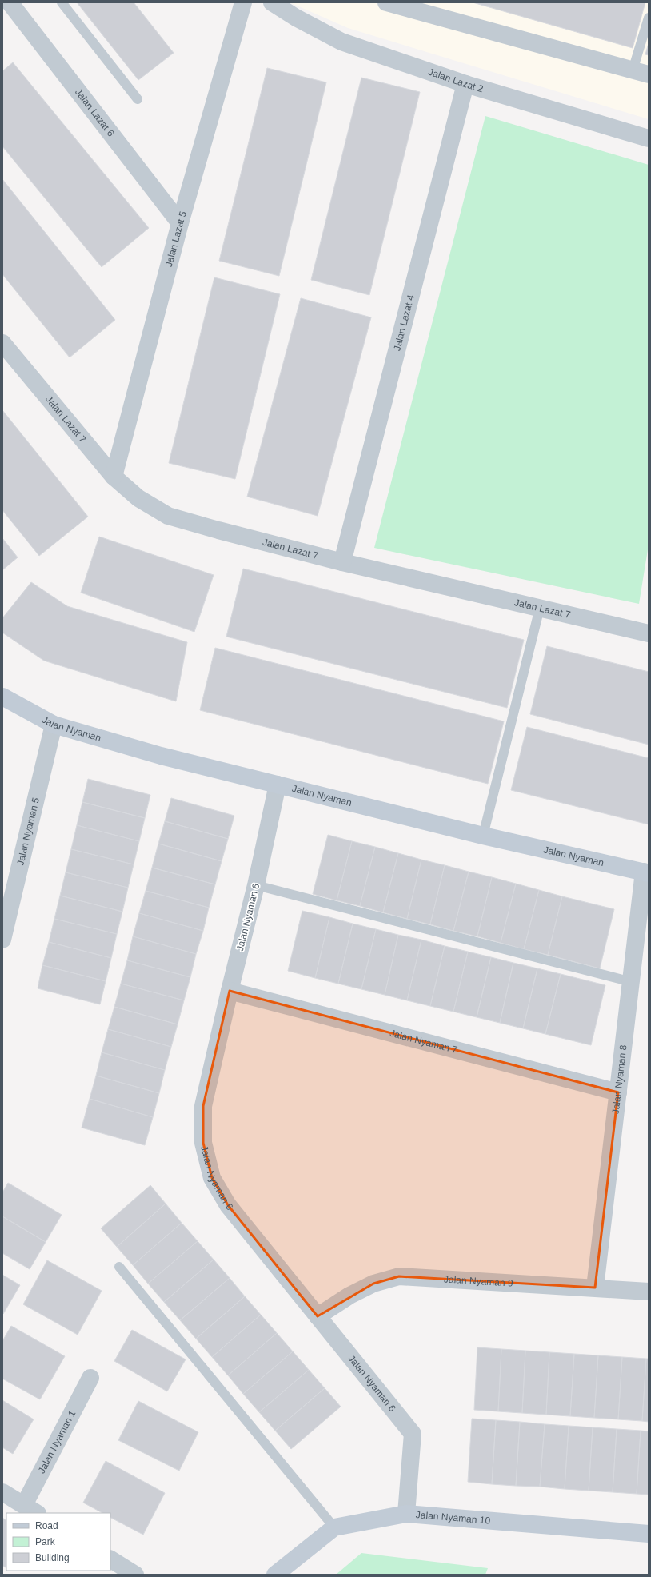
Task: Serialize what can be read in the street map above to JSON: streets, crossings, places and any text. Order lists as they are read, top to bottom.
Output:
{
  "streets": {
    "street": [
      "Jalan Lazat 2",
      "Jalan Lazat 6",
      "Jalan Lazat 5",
      "Jalan Lazat 4",
      "Jalan Lazat 7",
      "Jalan Nyaman",
      "Jalan Nyaman 5",
      "Jalan Nyaman 6",
      "Jalan Nyaman 7",
      "Jalan Nyaman 8",
      "Jalan Nyaman 9",
      "Jalan Nyaman 1",
      "Jalan Nyaman 10"
    ]
  },
  "crossings": [
    ["Jalan Lazat 2", "Jalan Lazat 4"],
    ["Jalan Lazat 6", "Jalan Lazat 5"],
    ["Jalan Lazat 5", "Jalan Lazat 7"],
    ["Jalan Lazat 4", "Jalan Lazat 7"],
    ["Jalan Nyaman", "Jalan Nyaman 5"],
    ["Jalan Nyaman", "Jalan Nyaman 6"],
    ["Jalan Nyaman", "Jalan Nyaman 8"],
    ["Jalan Nyaman 6", "Jalan Nyaman 7"],
    ["Jalan Nyaman 6", "Jalan Nyaman 9"],
    ["Jalan Nyaman 6", "Jalan Nyaman 10"],
    ["Jalan Nyaman 7", "Jalan Nyaman 8"],
    ["Jalan Nyaman 8", "Jalan Nyaman 9"]
  ],
  "legend": ["Road", "Park", "Building"]
}
